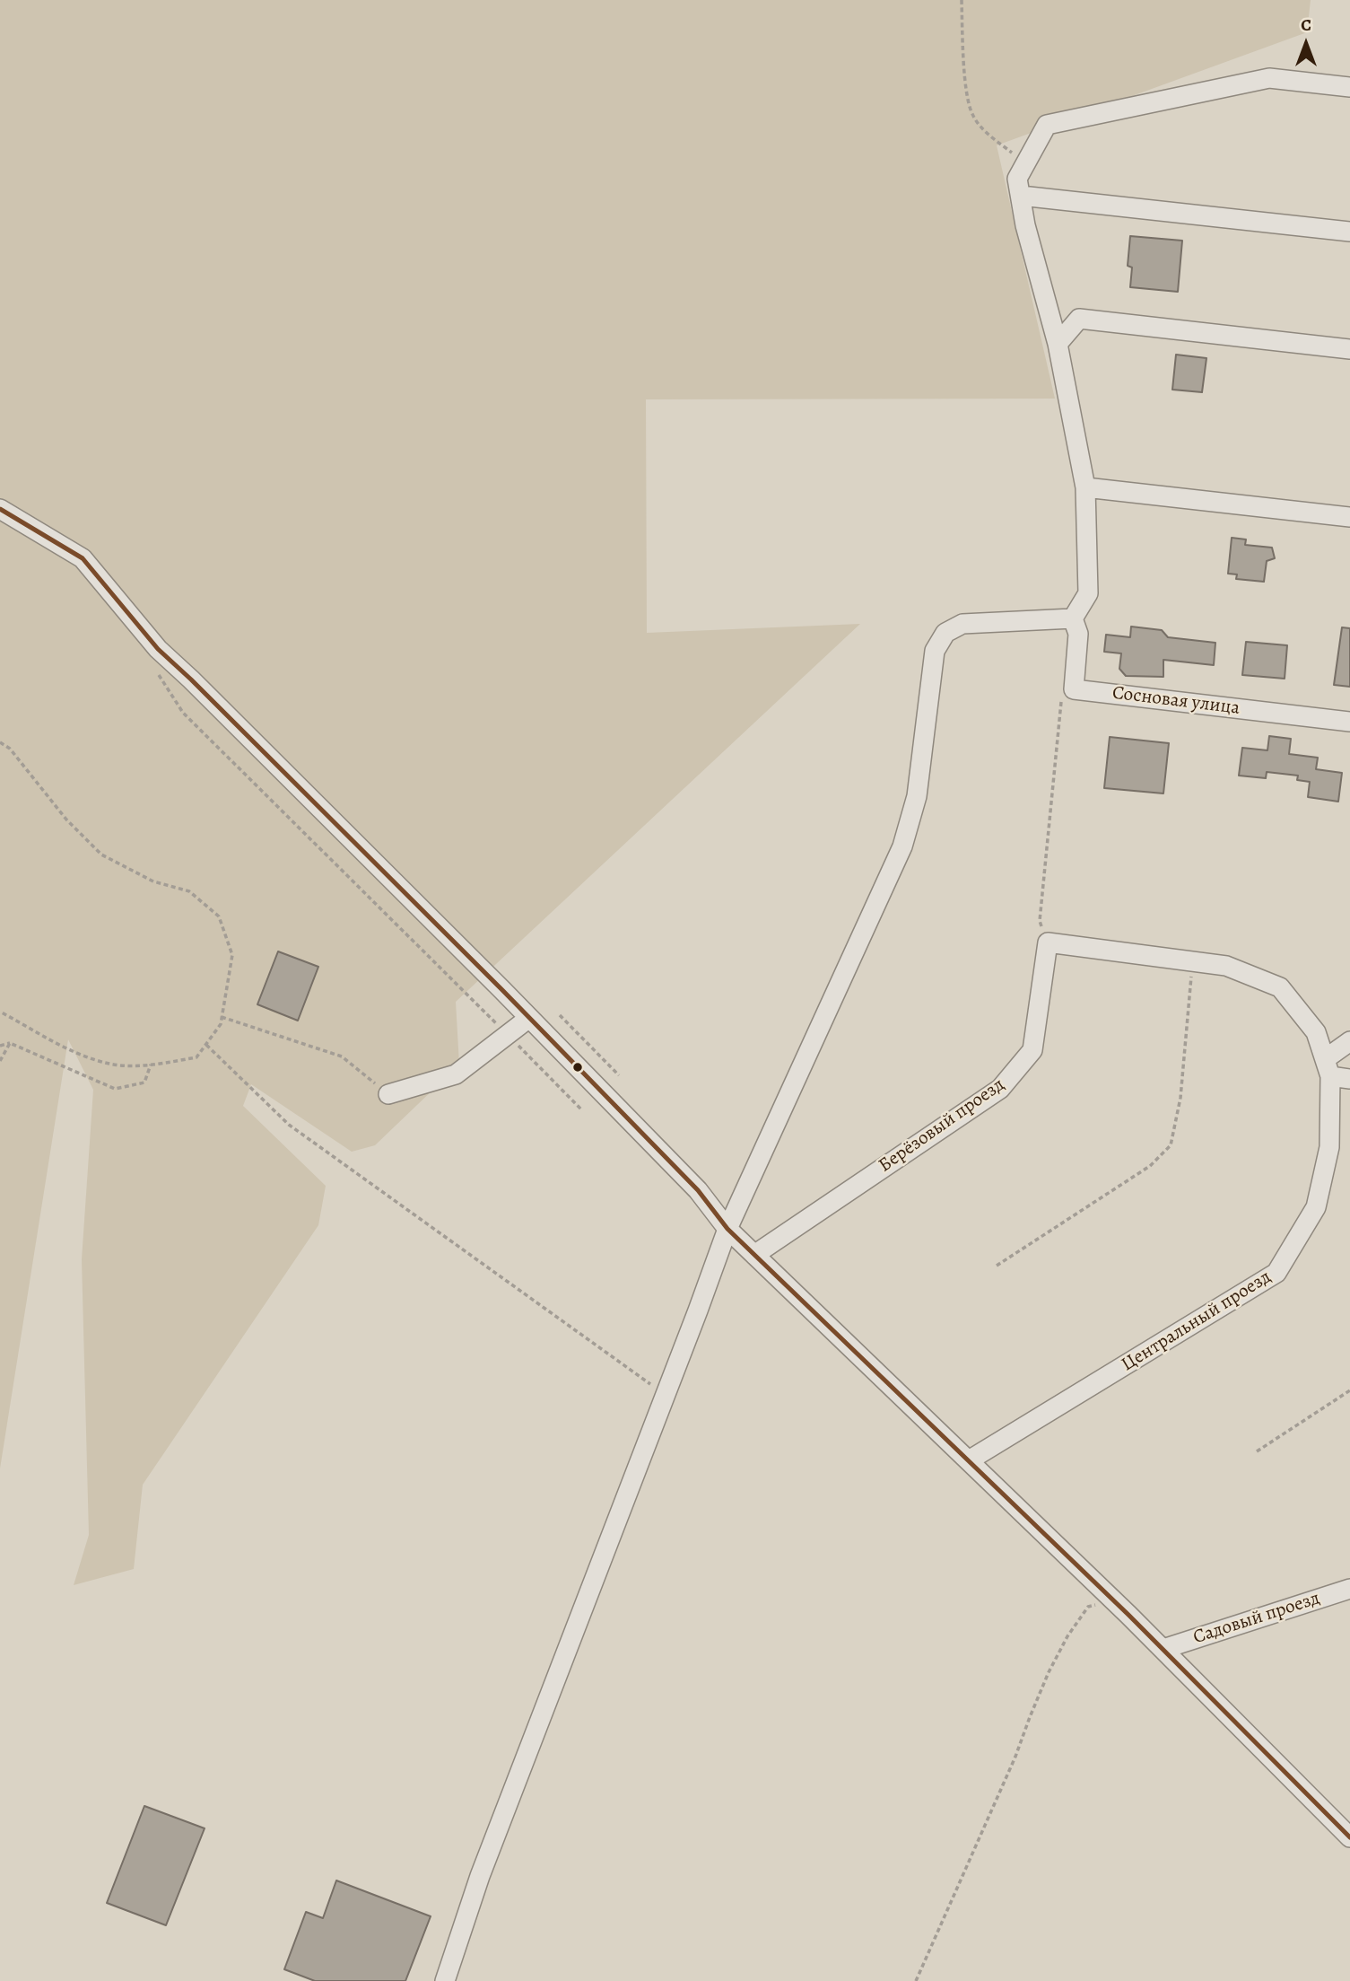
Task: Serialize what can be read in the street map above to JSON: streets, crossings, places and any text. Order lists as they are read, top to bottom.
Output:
{
  "streets": {
    "street": [
      "Сосновая улица",
      "Берёзовый проезд",
      "Центральный проезд",
      "Садовый проезд"
    ]
  },
  "crossings": [
    ["Берёзовый проезд", "Центральный проезд"]
  ],
  "north": "top"
}
